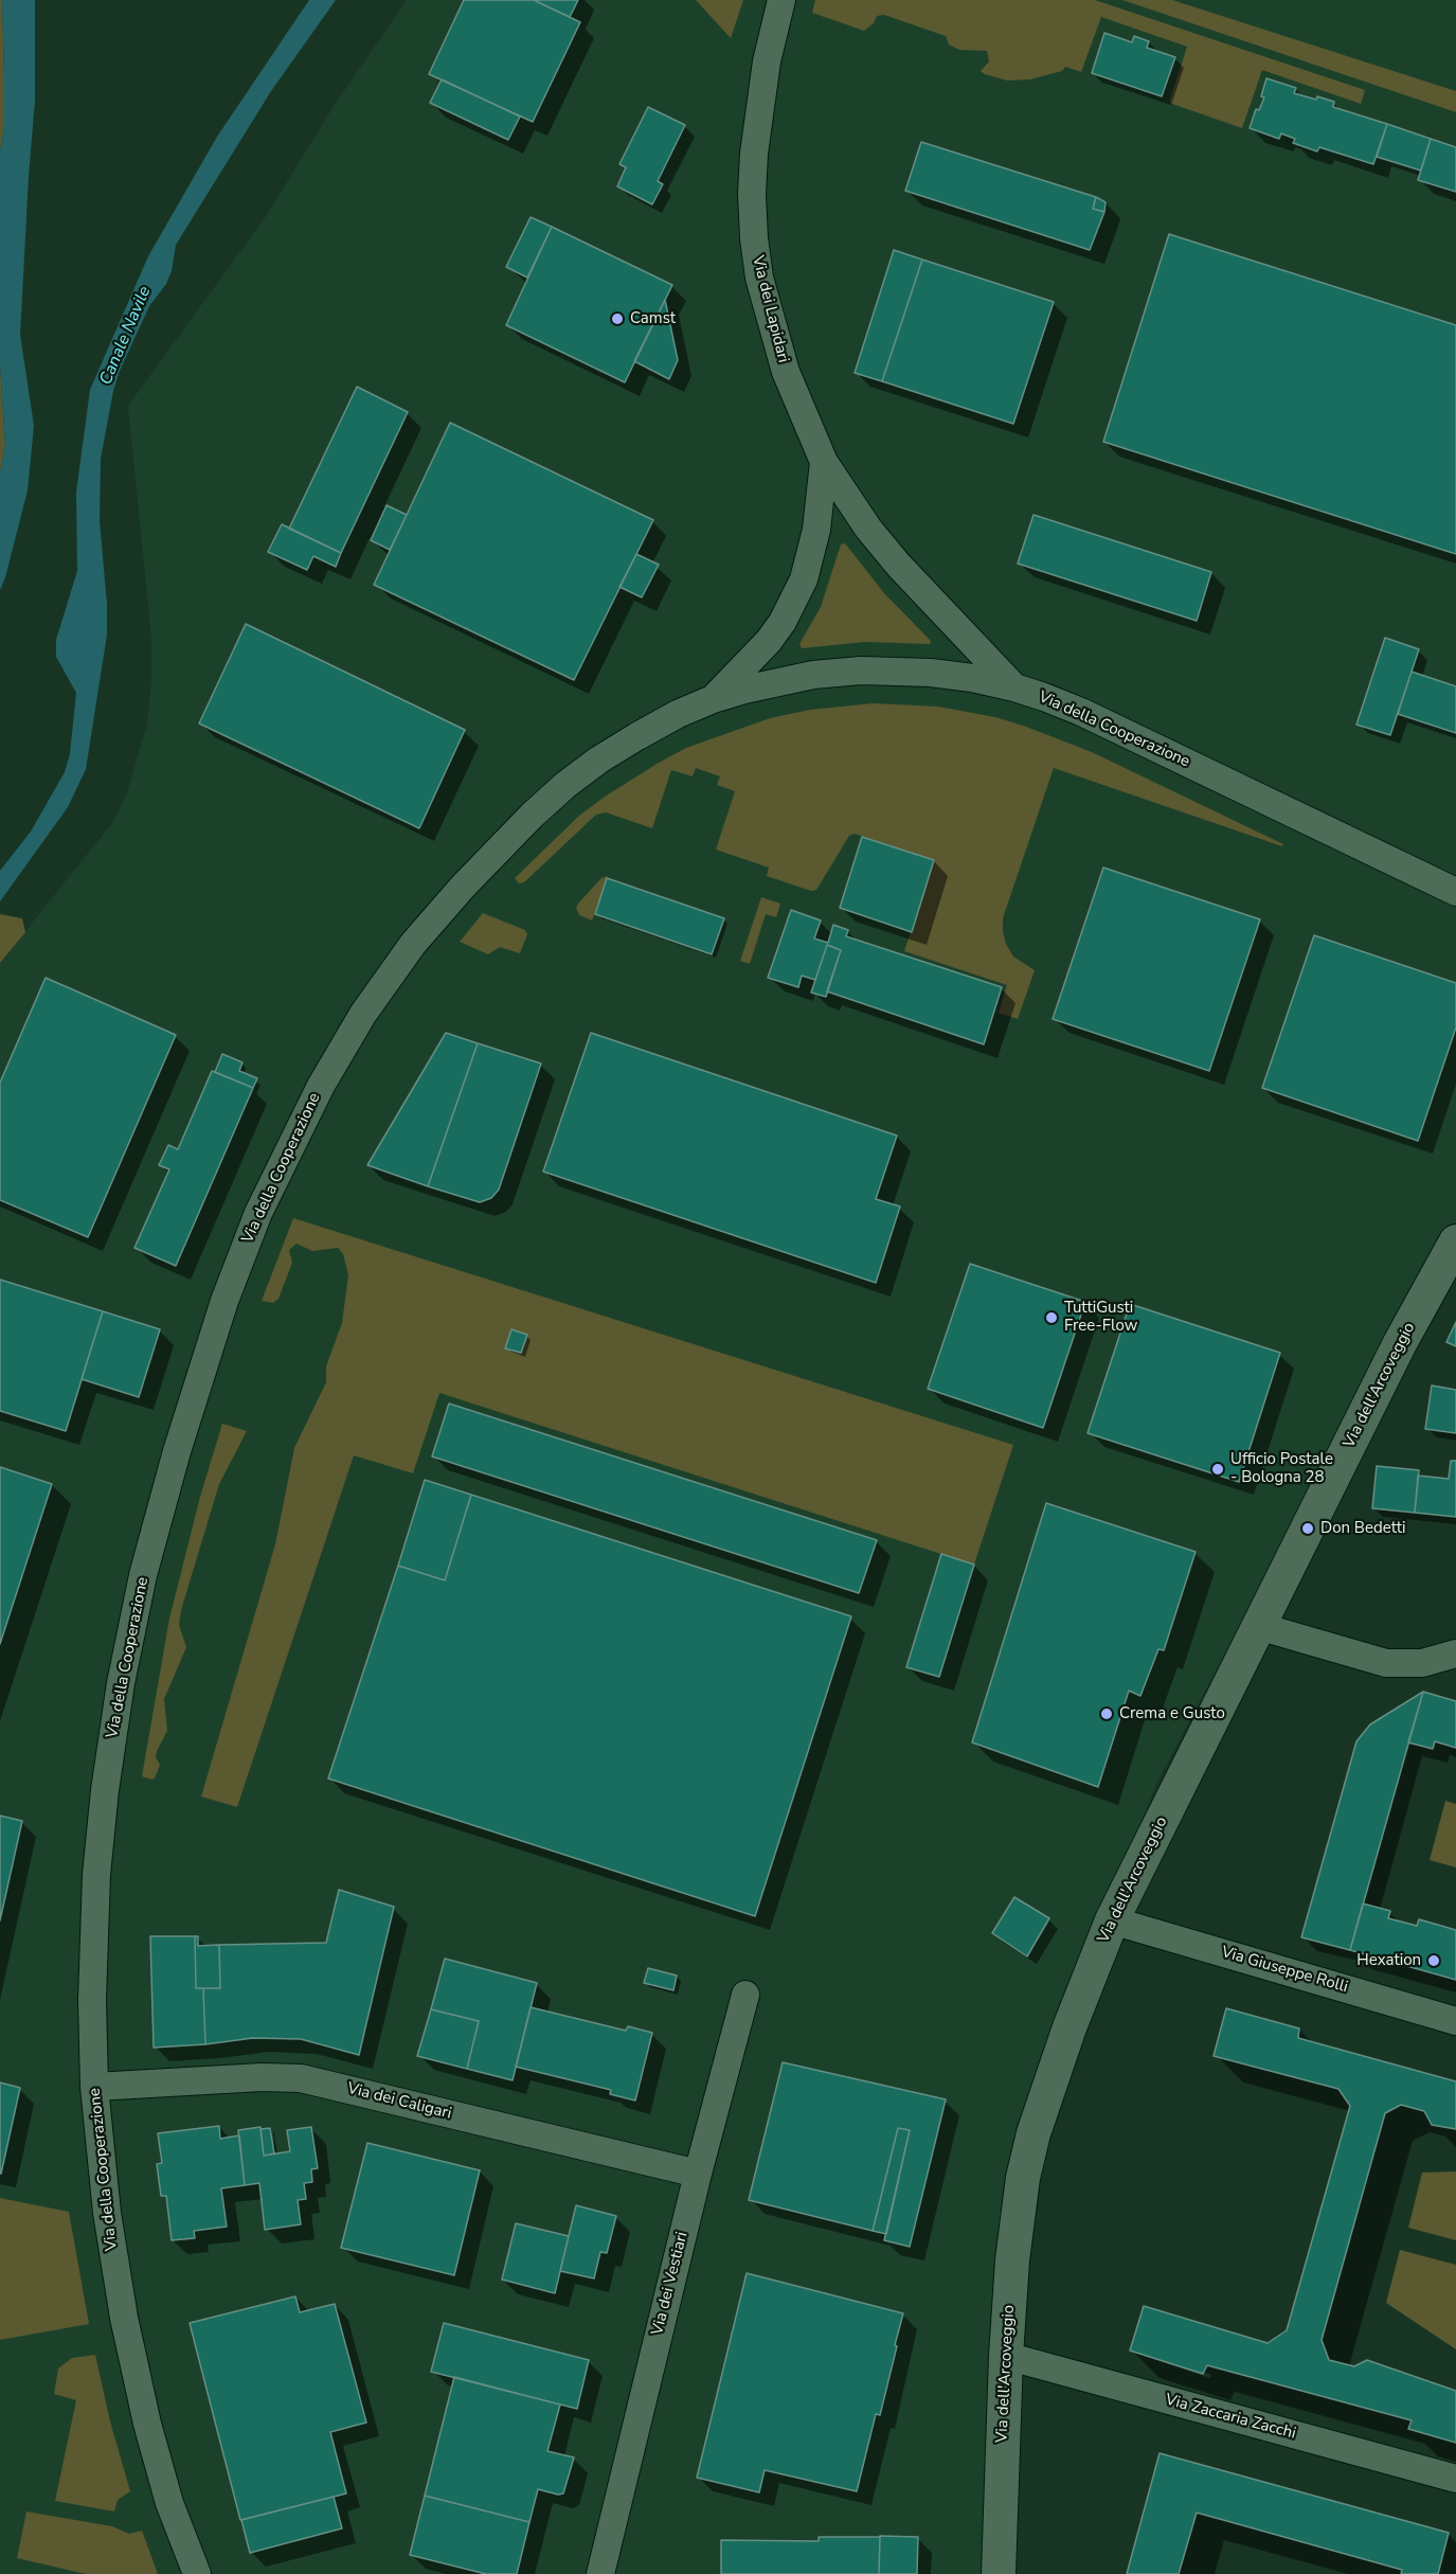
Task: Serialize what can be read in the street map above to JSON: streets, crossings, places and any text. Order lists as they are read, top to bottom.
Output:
{
  "streets": {
    "street": [
      "Via dei Lapidari",
      "Via della Cooperazione",
      "Via dell'Arcoveggio",
      "Via Giuseppe Rolli",
      "Via dei Caligari",
      "Via dei Vestiari",
      "Via Zaccaria Zacchi"
    ]
  },
  "crossings": [
    ["Via dei Lapidari", "Via della Cooperazione"],
    ["Via della Cooperazione", "Via dei Caligari"],
    ["Via dell'Arcoveggio", "Via Giuseppe Rolli"],
    ["Via dell'Arcoveggio", "Via Zaccaria Zacchi"],
    ["Via dei Caligari", "Via dei Vestiari"]
  ],
  "water": ["Canale Navile"],
  "places": [
    "Camst",
    "TuttiGusti Free-Flow",
    "Ufficio Postale - Bologna 28",
    "Don Bedetti",
    "Crema e Gusto",
    "Hexation"
  ]
}
